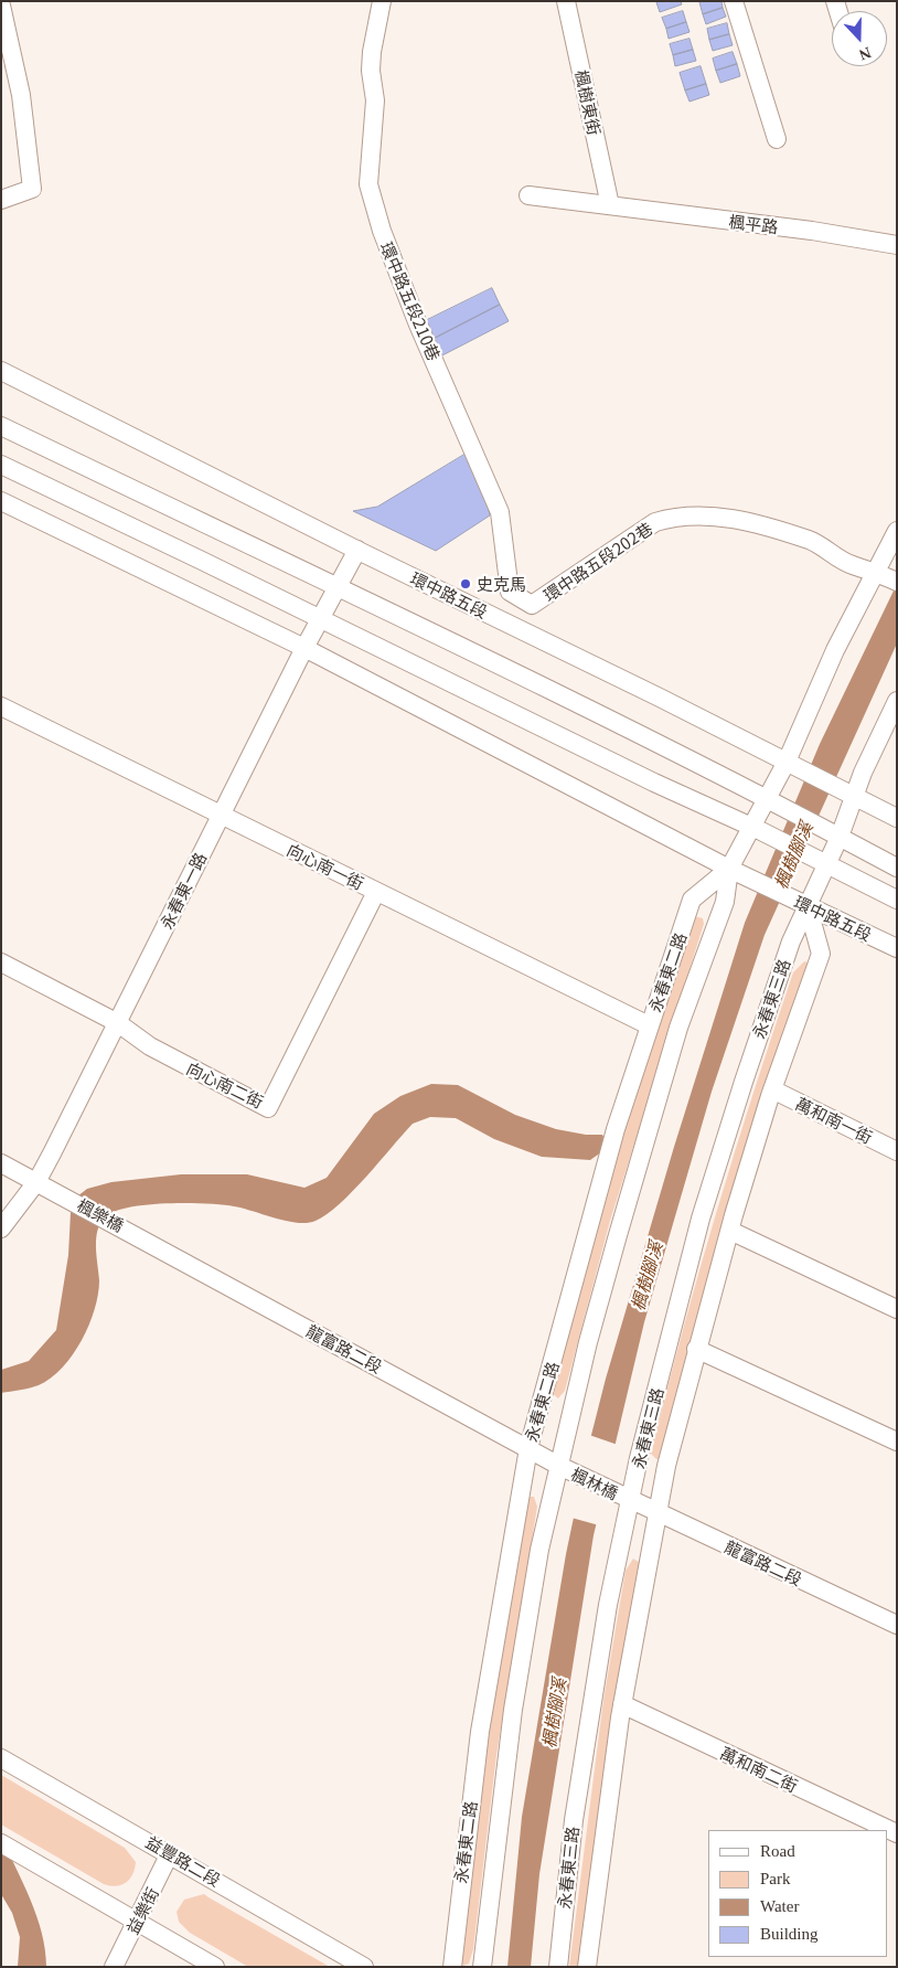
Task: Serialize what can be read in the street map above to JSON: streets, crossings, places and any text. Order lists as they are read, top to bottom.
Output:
{
  "streets": {
    "street": [
      "楓樹東街",
      "楓平路",
      "環中路五段210巷",
      "環中路五段202巷",
      "環中路五段",
      "向心南一街",
      "永春東一路",
      "永春東二路",
      "永春東三路",
      "向心南二街",
      "萬和南一街",
      "楓樂橋",
      "龍富路二段",
      "楓林橋",
      "萬和南二街",
      "益豐路二段",
      "益樂街"
    ]
  },
  "crossings": [
    ["楓樹東街", "楓平路"],
    ["環中路五段210巷", "環中路五段202巷"],
    ["環中路五段202巷", "永春東二路"],
    ["環中路五段", "永春東一路"],
    ["環中路五段", "永春東二路"],
    ["環中路五段", "永春東三路"],
    ["向心南一街", "永春東一路"],
    ["向心南一街", "永春東二路"],
    ["向心南一街", "向心南二街"],
    ["永春東一路", "向心南二街"],
    ["永春東一路", "楓樂橋"],
    ["永春東二路", "龍富路二段"],
    ["永春東二路", "楓林橋"],
    ["永春東三路", "萬和南一街"],
    ["永春東三路", "龍富路二段"],
    ["永春東三路", "楓林橋"],
    ["永春東三路", "萬和南二街"],
    ["楓樂橋", "龍富路二段"],
    ["龍富路二段", "楓林橋"],
    ["益豐路二段", "益樂街"]
  ],
  "water": ["楓樹腳溪"],
  "places": ["史克馬"],
  "legend": [
    "Road",
    "Park",
    "Water",
    "Building"
  ],
  "north": "bottom"
}
